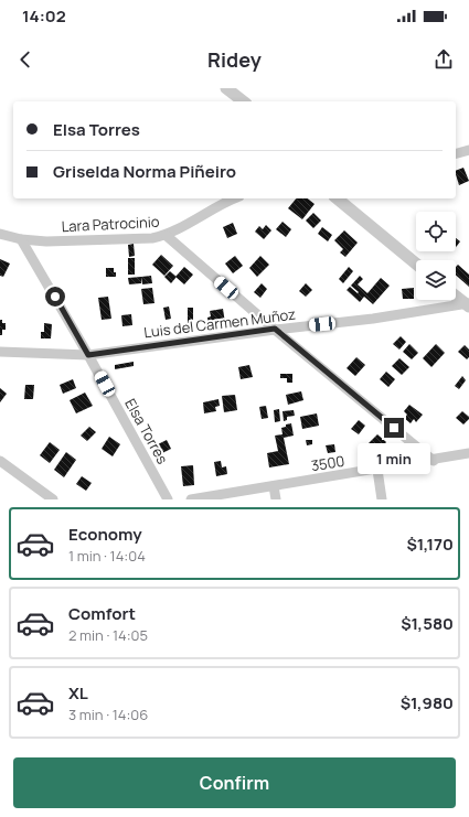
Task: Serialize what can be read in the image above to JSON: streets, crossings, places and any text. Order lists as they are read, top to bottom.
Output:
{
  "streets": {
    "street": [
      "Lara Patrocinio",
      "Luis del Carmen Muñoz",
      "Elsa Torres",
      "3500"
    ]
  },
  "crossings": [
    ["Lara Patrocinio", "Elsa Torres"],
    ["Luis del Carmen Muñoz", "Elsa Torres"]
  ],
  "page": {
    "status": "14:02",
    "header": "Ridey",
    "banner": ["Elsa Torres", "Griselda Norma Piñeiro"],
    "bubble": "1 min",
    "list": [
      {
        "name": "Economy",
        "note": "1 min · 14:04",
        "value": "$1,170"
      },
      {
        "name": "Comfort",
        "note": "2 min · 14:05",
        "value": "$1,580"
      },
      {
        "name": "XL",
        "note": "3 min · 14:06",
        "value": "$1,980"
      }
    ],
    "buttons": "Confirm"
  }
}
